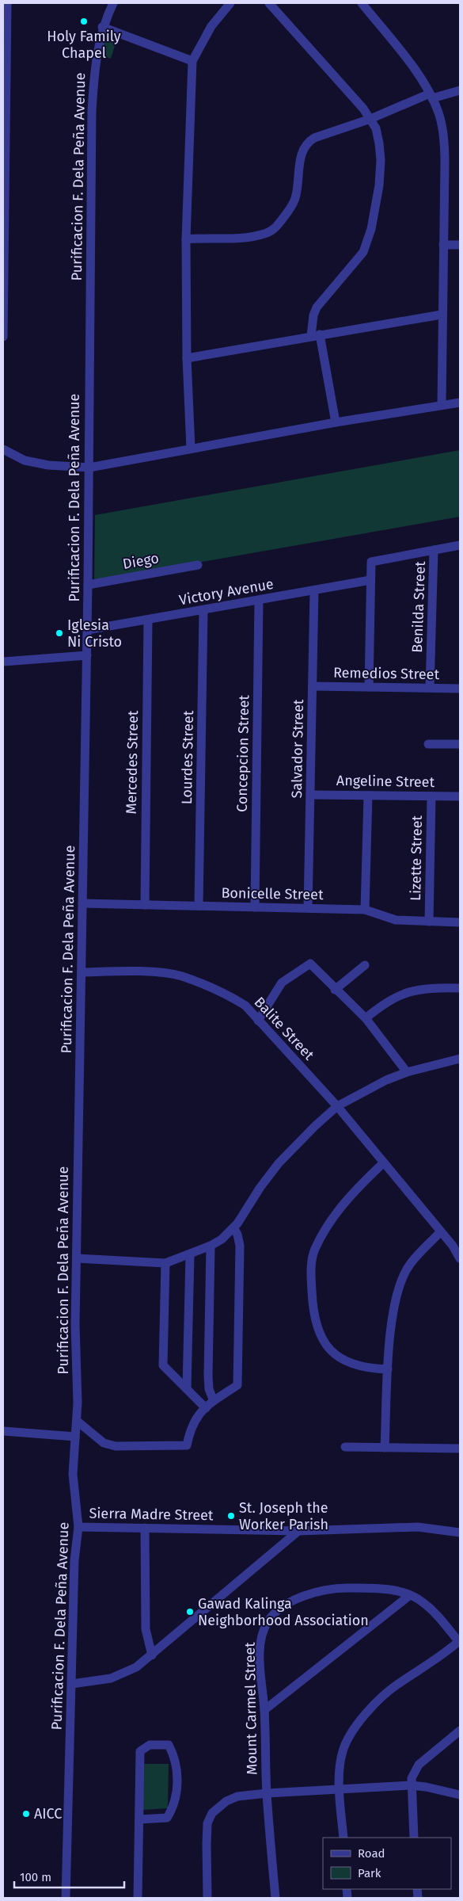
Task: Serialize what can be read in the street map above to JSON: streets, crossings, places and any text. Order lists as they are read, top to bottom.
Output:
{
  "streets": {
    "street": [
      "Purificacion F. Dela Peña Avenue",
      "Diego",
      "Victory Avenue",
      "Benilda Street",
      "Remedios Street",
      "Salvador Street",
      "Concepcion Street",
      "Lourdes Street",
      "Mercedes Street",
      "Angeline Street",
      "Lizette Street",
      "Bonicelle Street",
      "Balite Street",
      "Sierra Madre Street",
      "Mount Carmel Street"
    ]
  },
  "crossings": [
    ["Purificacion F. Dela Peña Avenue", "Diego"],
    ["Purificacion F. Dela Peña Avenue", "Victory Avenue"],
    ["Purificacion F. Dela Peña Avenue", "Bonicelle Street"],
    ["Purificacion F. Dela Peña Avenue", "Balite Street"],
    ["Purificacion F. Dela Peña Avenue", "Sierra Madre Street"],
    ["Victory Avenue", "Salvador Street"],
    ["Victory Avenue", "Concepcion Street"],
    ["Victory Avenue", "Lourdes Street"],
    ["Victory Avenue", "Mercedes Street"],
    ["Benilda Street", "Remedios Street"],
    ["Remedios Street", "Salvador Street"],
    ["Salvador Street", "Angeline Street"],
    ["Salvador Street", "Bonicelle Street"],
    ["Concepcion Street", "Bonicelle Street"],
    ["Lourdes Street", "Bonicelle Street"],
    ["Mercedes Street", "Bonicelle Street"],
    ["Angeline Street", "Lizette Street"],
    ["Lizette Street", "Bonicelle Street"]
  ],
  "places": [
    "Holy Family Chapel",
    "Iglesia Ni Cristo",
    "St. Joseph the Worker Parish",
    "Gawad Kalinga Neighborhood Association",
    "AICC"
  ],
  "legend": ["Road", "Park"],
  "scale_bar": "100 m"
}
